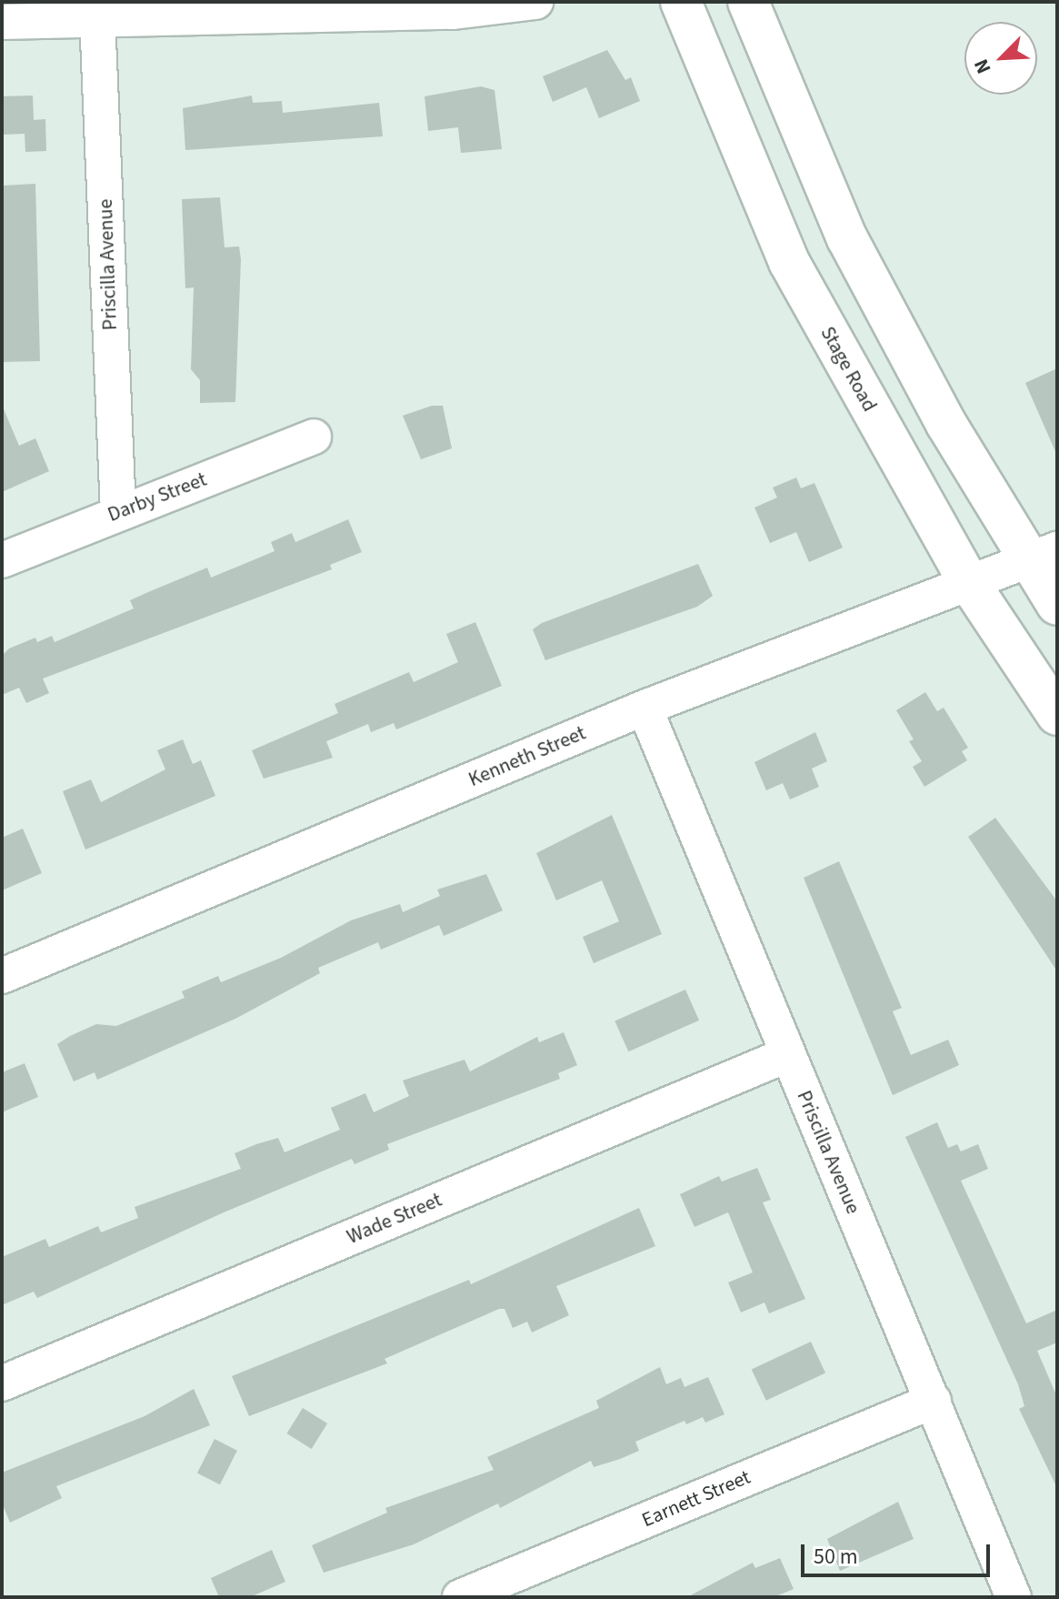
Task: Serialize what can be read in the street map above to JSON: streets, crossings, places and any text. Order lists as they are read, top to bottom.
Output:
{
  "streets": {
    "main road": ["Stage Road"],
    "street": [
      "Priscilla Avenue",
      "Darby Street",
      "Kenneth Street",
      "Wade Street",
      "Earnett Street"
    ]
  },
  "crossings": [
    ["Priscilla Avenue", "Darby Street"],
    ["Priscilla Avenue", "Kenneth Street"],
    ["Priscilla Avenue", "Wade Street"],
    ["Priscilla Avenue", "Earnett Street"],
    ["Stage Road", "Kenneth Street"]
  ],
  "scale_bar": "50 m",
  "north": "bottom left"
}
